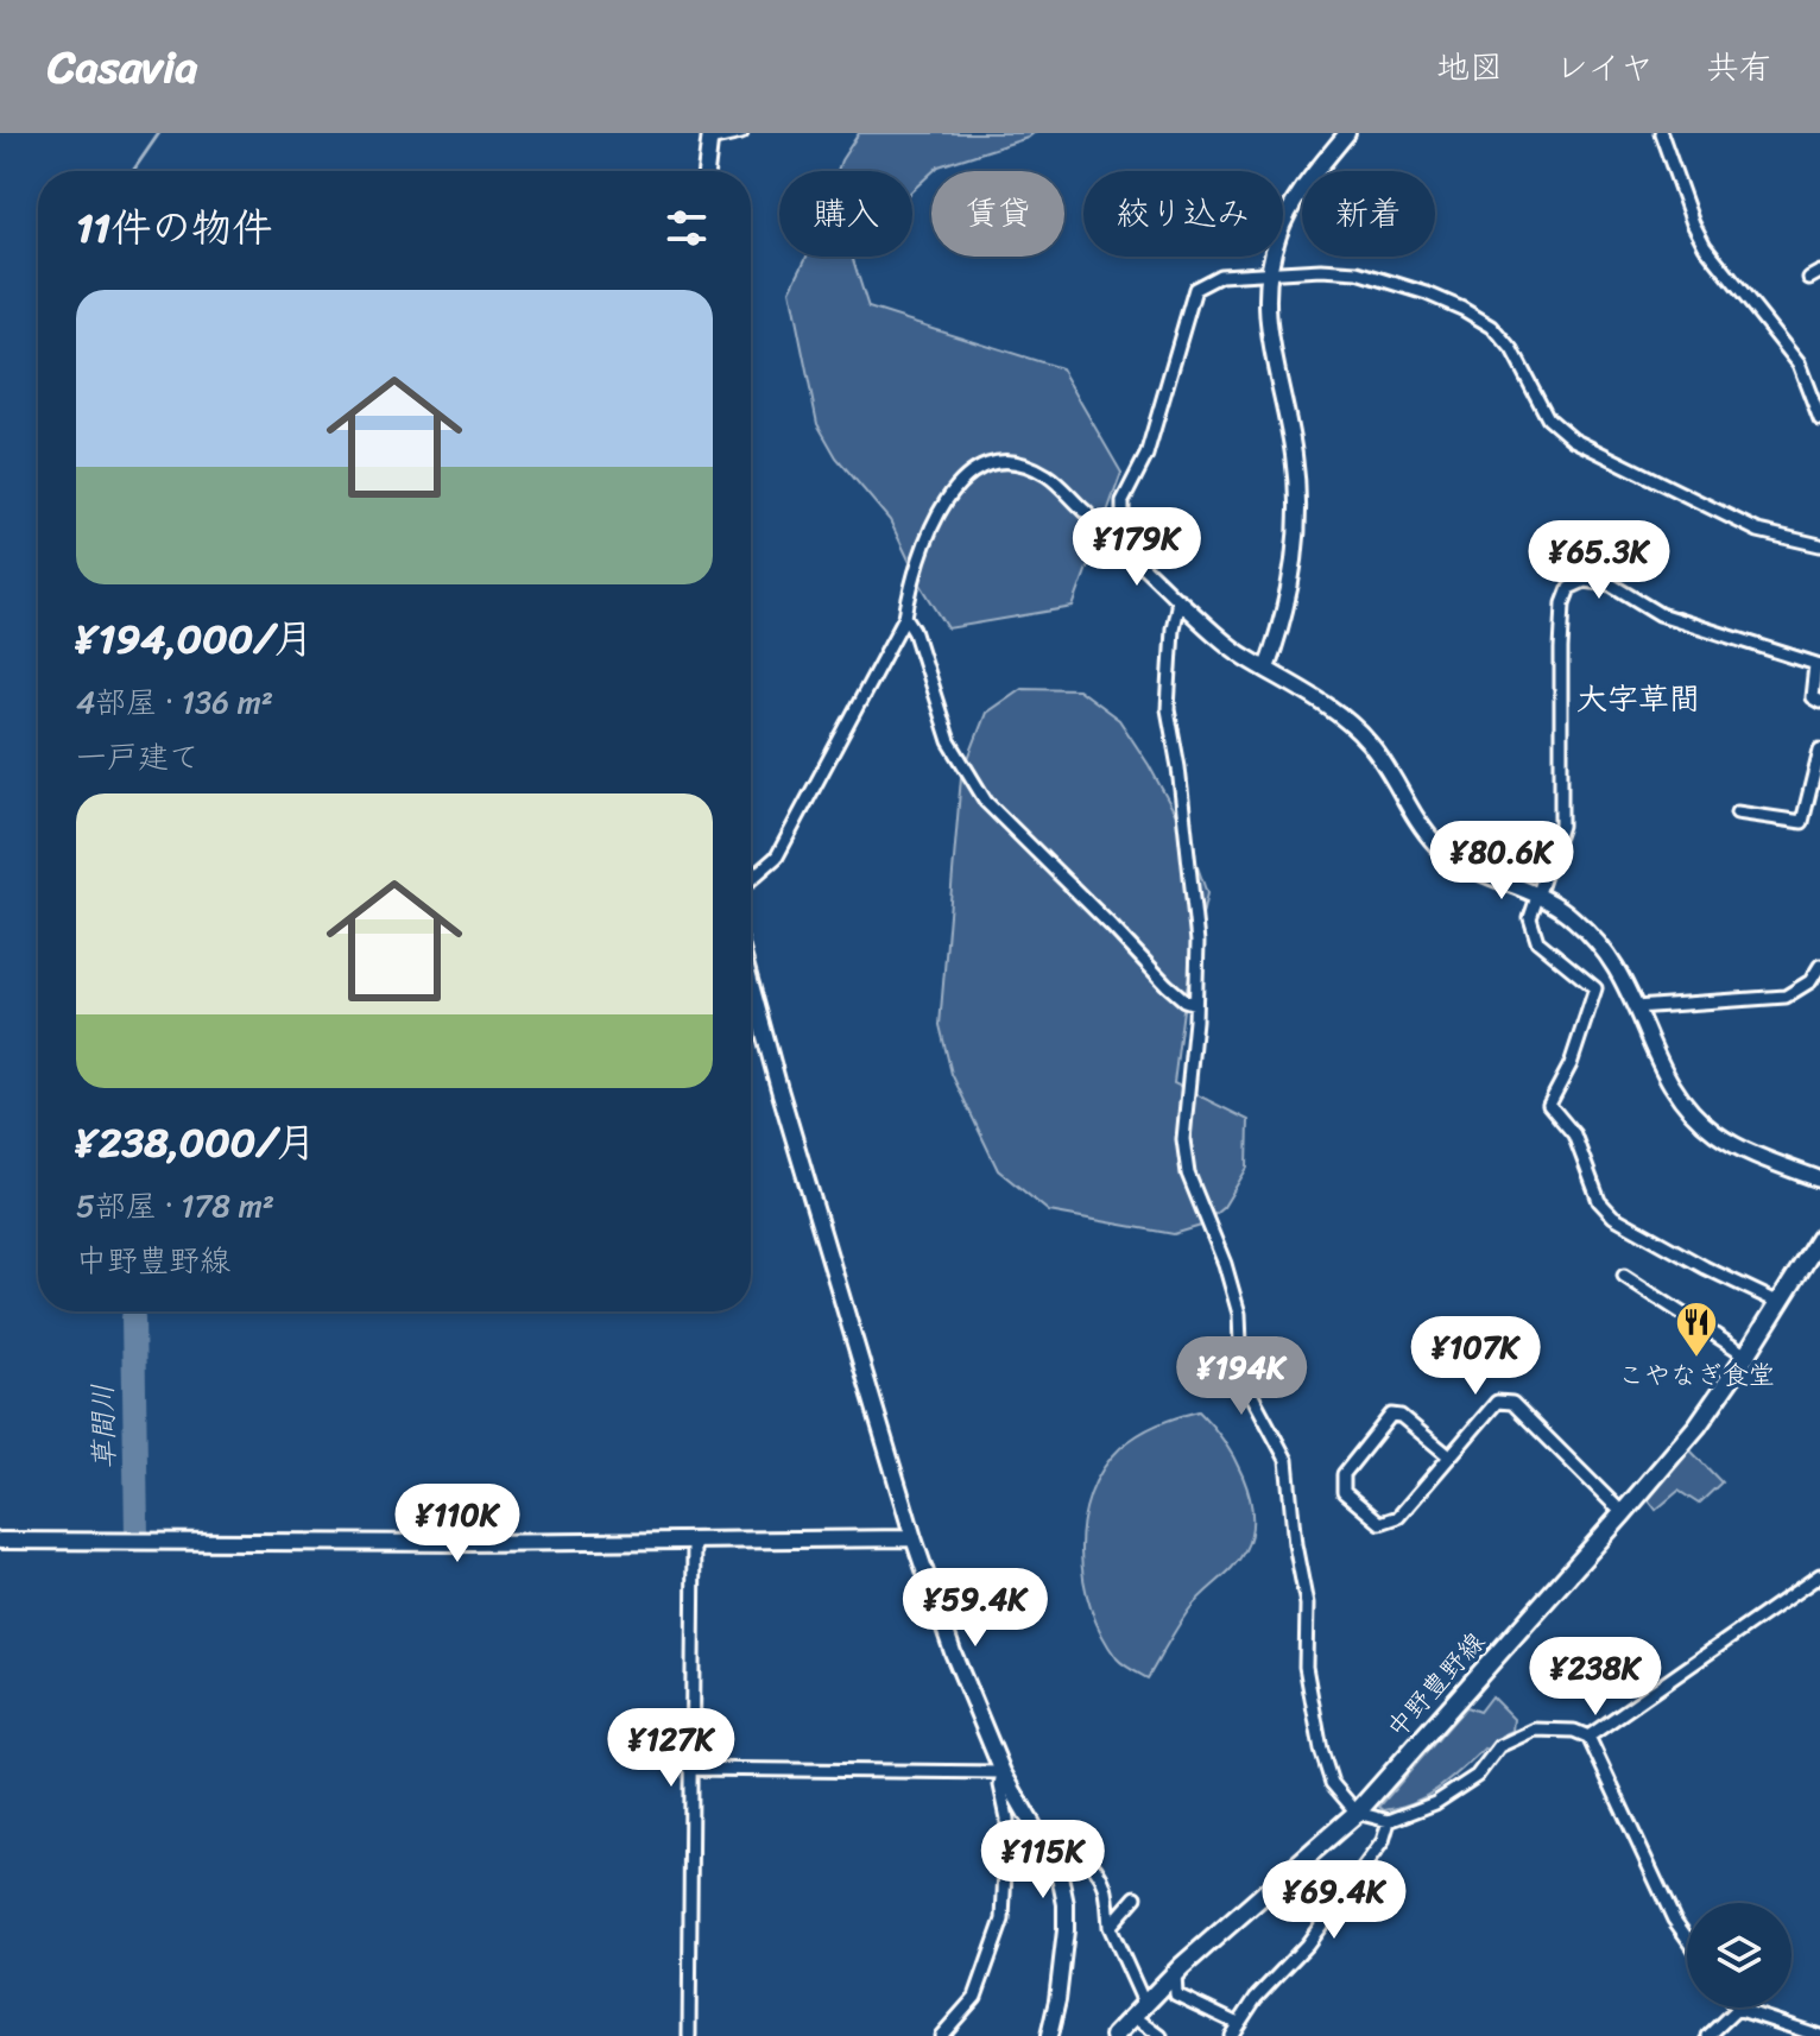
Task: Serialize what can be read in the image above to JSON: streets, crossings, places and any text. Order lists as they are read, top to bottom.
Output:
{
  "streets": {
    "main road": ["中野豊野線"]
  },
  "districts": ["大字草間"],
  "water": ["草間川"],
  "places": {
    "restaurant": ["こやなぎ食堂"]
  },
  "page": {
    "header": "Casavia",
    "nav": ["地図", "レイヤ", "共有"],
    "chip": [
      "購入",
      "賃貸",
      "絞り込み",
      "新着"
    ],
    "heading": "11件の物件",
    "list": [
      {
        "name": "¥194,000/月",
        "note": "4部屋 · 136 m² · 一戸建て"
      },
      {
        "name": "¥238,000/月",
        "note": "5部屋 · 178 m² · 中野豊野線"
      }
    ],
    "price": [
      "¥179K",
      "¥65.3K",
      "¥80.6K",
      "¥107K",
      "¥194K",
      "¥110K",
      "¥59.4K",
      "¥238K",
      "¥127K",
      "¥115K",
      "¥69.4K"
    ]
  }
}
